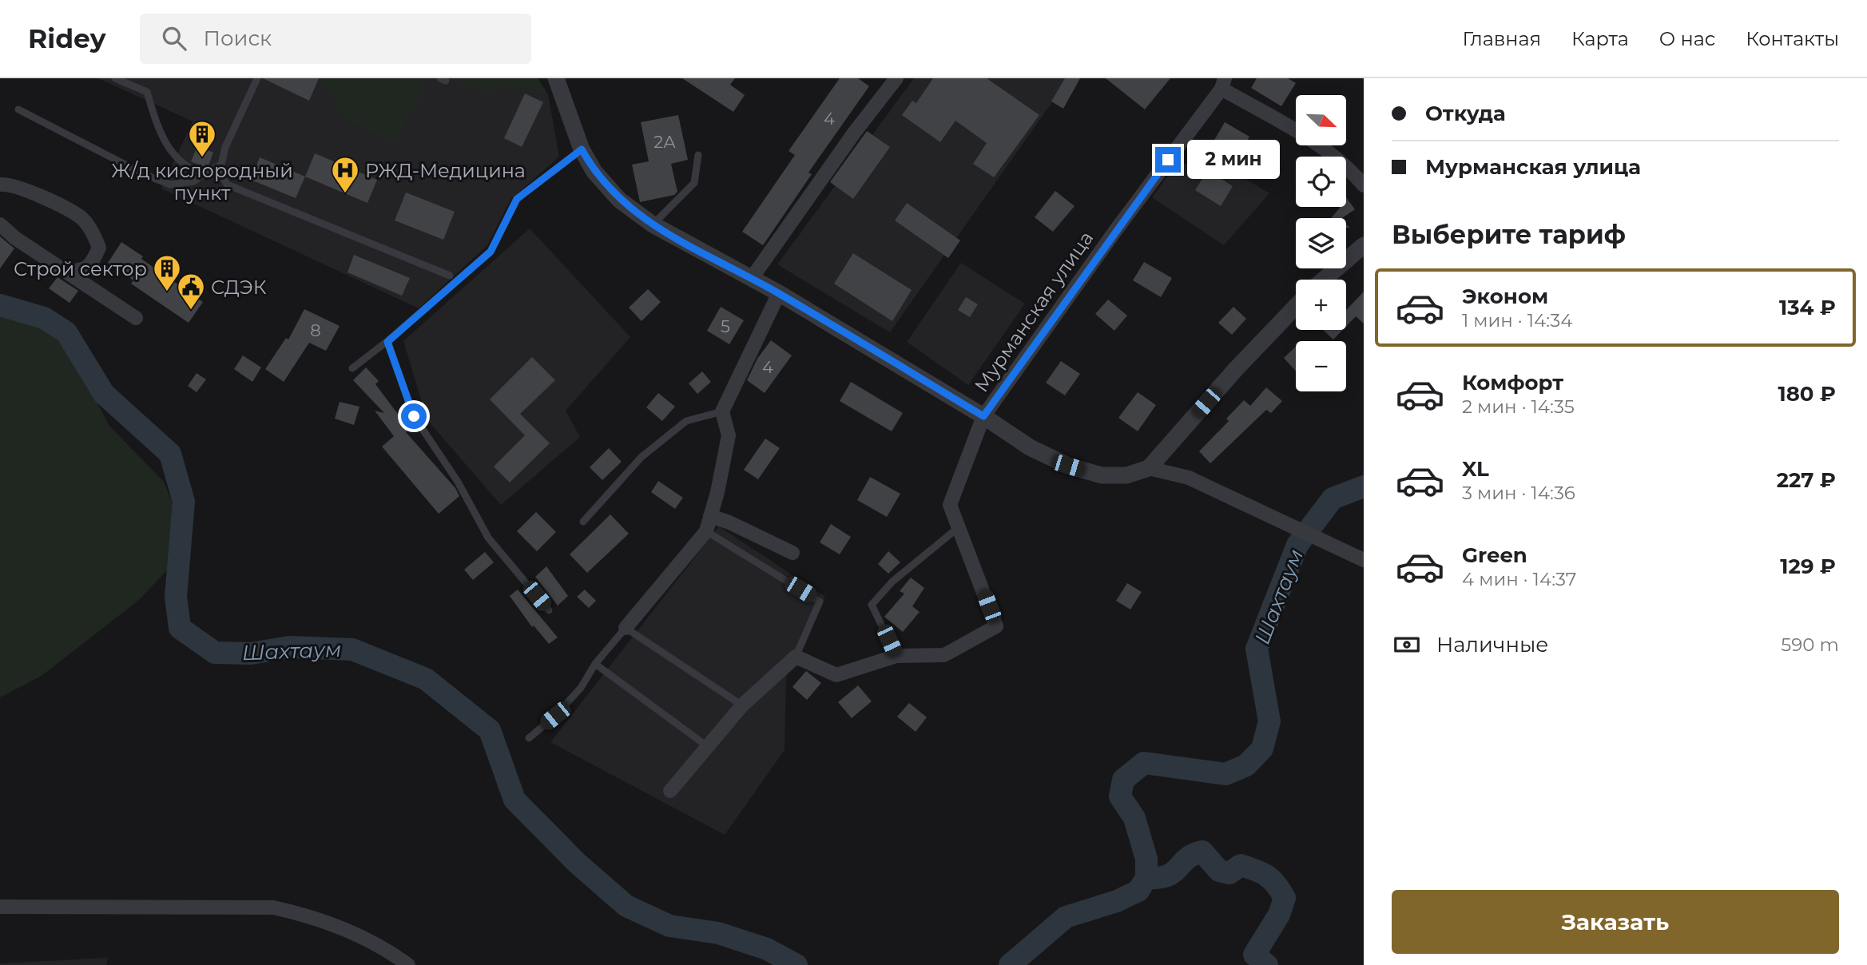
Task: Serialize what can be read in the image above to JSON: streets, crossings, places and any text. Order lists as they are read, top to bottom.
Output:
{
  "streets": {
    "street": ["Мурманская улица"]
  },
  "water": ["Шахтаум"],
  "places": {
    "building": ["Ж/д кислородный пункт", "Строй сектор"],
    "hospital": ["РЖД-Медицина"],
    "public building": ["СДЭК"]
  },
  "house_numbers": [
    "4",
    "2А",
    "5",
    "8",
    "4"
  ],
  "north": "bottom right",
  "page": {
    "header": "Ridey",
    "search": "Поиск",
    "nav": [
      "Главная",
      "Карта",
      "О нас",
      "Контакты"
    ],
    "banner": ["Откуда", "Мурманская улица"],
    "map_buttons": ["+", "−"],
    "bubble": "2 мин",
    "heading": "Выберите тариф",
    "list": [
      {
        "name": "Эконом",
        "note": "1 мин · 14:34",
        "value": "134 ₽"
      },
      {
        "name": "Комфорт",
        "note": "2 мин · 14:35",
        "value": "180 ₽"
      },
      {
        "name": "XL",
        "note": "3 мин · 14:36",
        "value": "227 ₽"
      },
      {
        "name": "Green",
        "note": "4 мин · 14:37",
        "value": "129 ₽"
      }
    ],
    "pay": ["Наличные", "590 m"],
    "buttons": "Заказать"
  }
}
